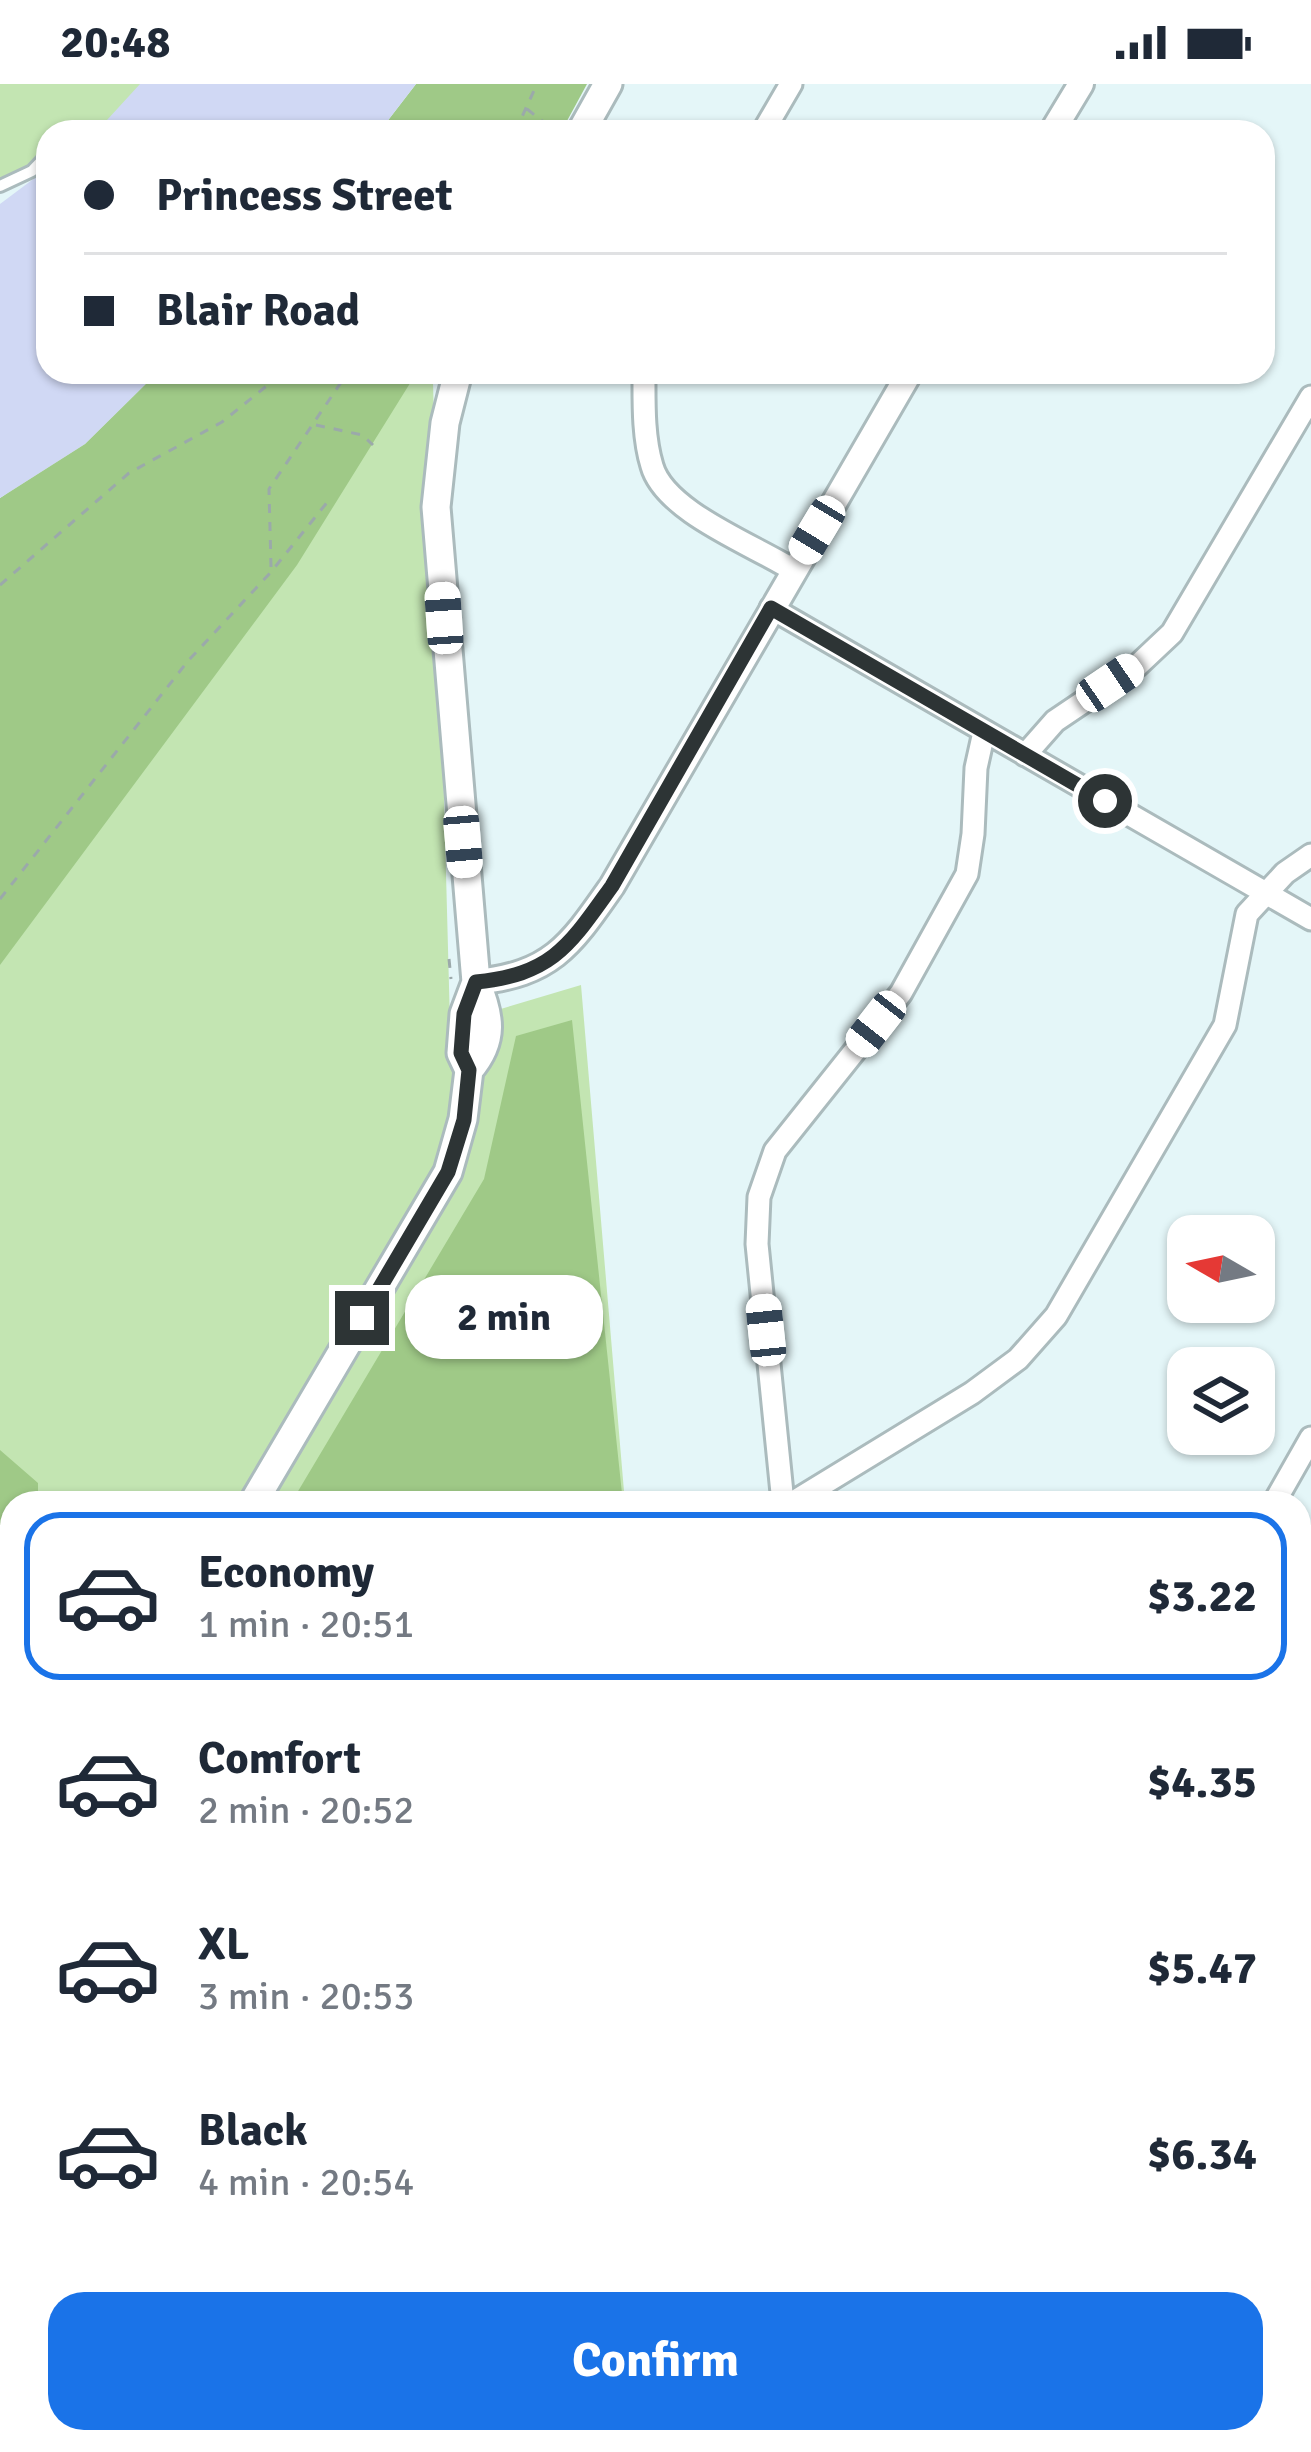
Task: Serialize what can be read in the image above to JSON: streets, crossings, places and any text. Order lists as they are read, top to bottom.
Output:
{
  "north": "left",
  "page": {
    "status": "20:48",
    "banner": ["Princess Street", "Blair Road"],
    "bubble": "2 min",
    "list": [
      {
        "name": "Economy",
        "note": "1 min · 20:51",
        "value": "$3.22"
      },
      {
        "name": "Comfort",
        "note": "2 min · 20:52",
        "value": "$4.35"
      },
      {
        "name": "XL",
        "note": "3 min · 20:53",
        "value": "$5.47"
      },
      {
        "name": "Black",
        "note": "4 min · 20:54",
        "value": "$6.34"
      }
    ],
    "buttons": "Confirm"
  }
}
